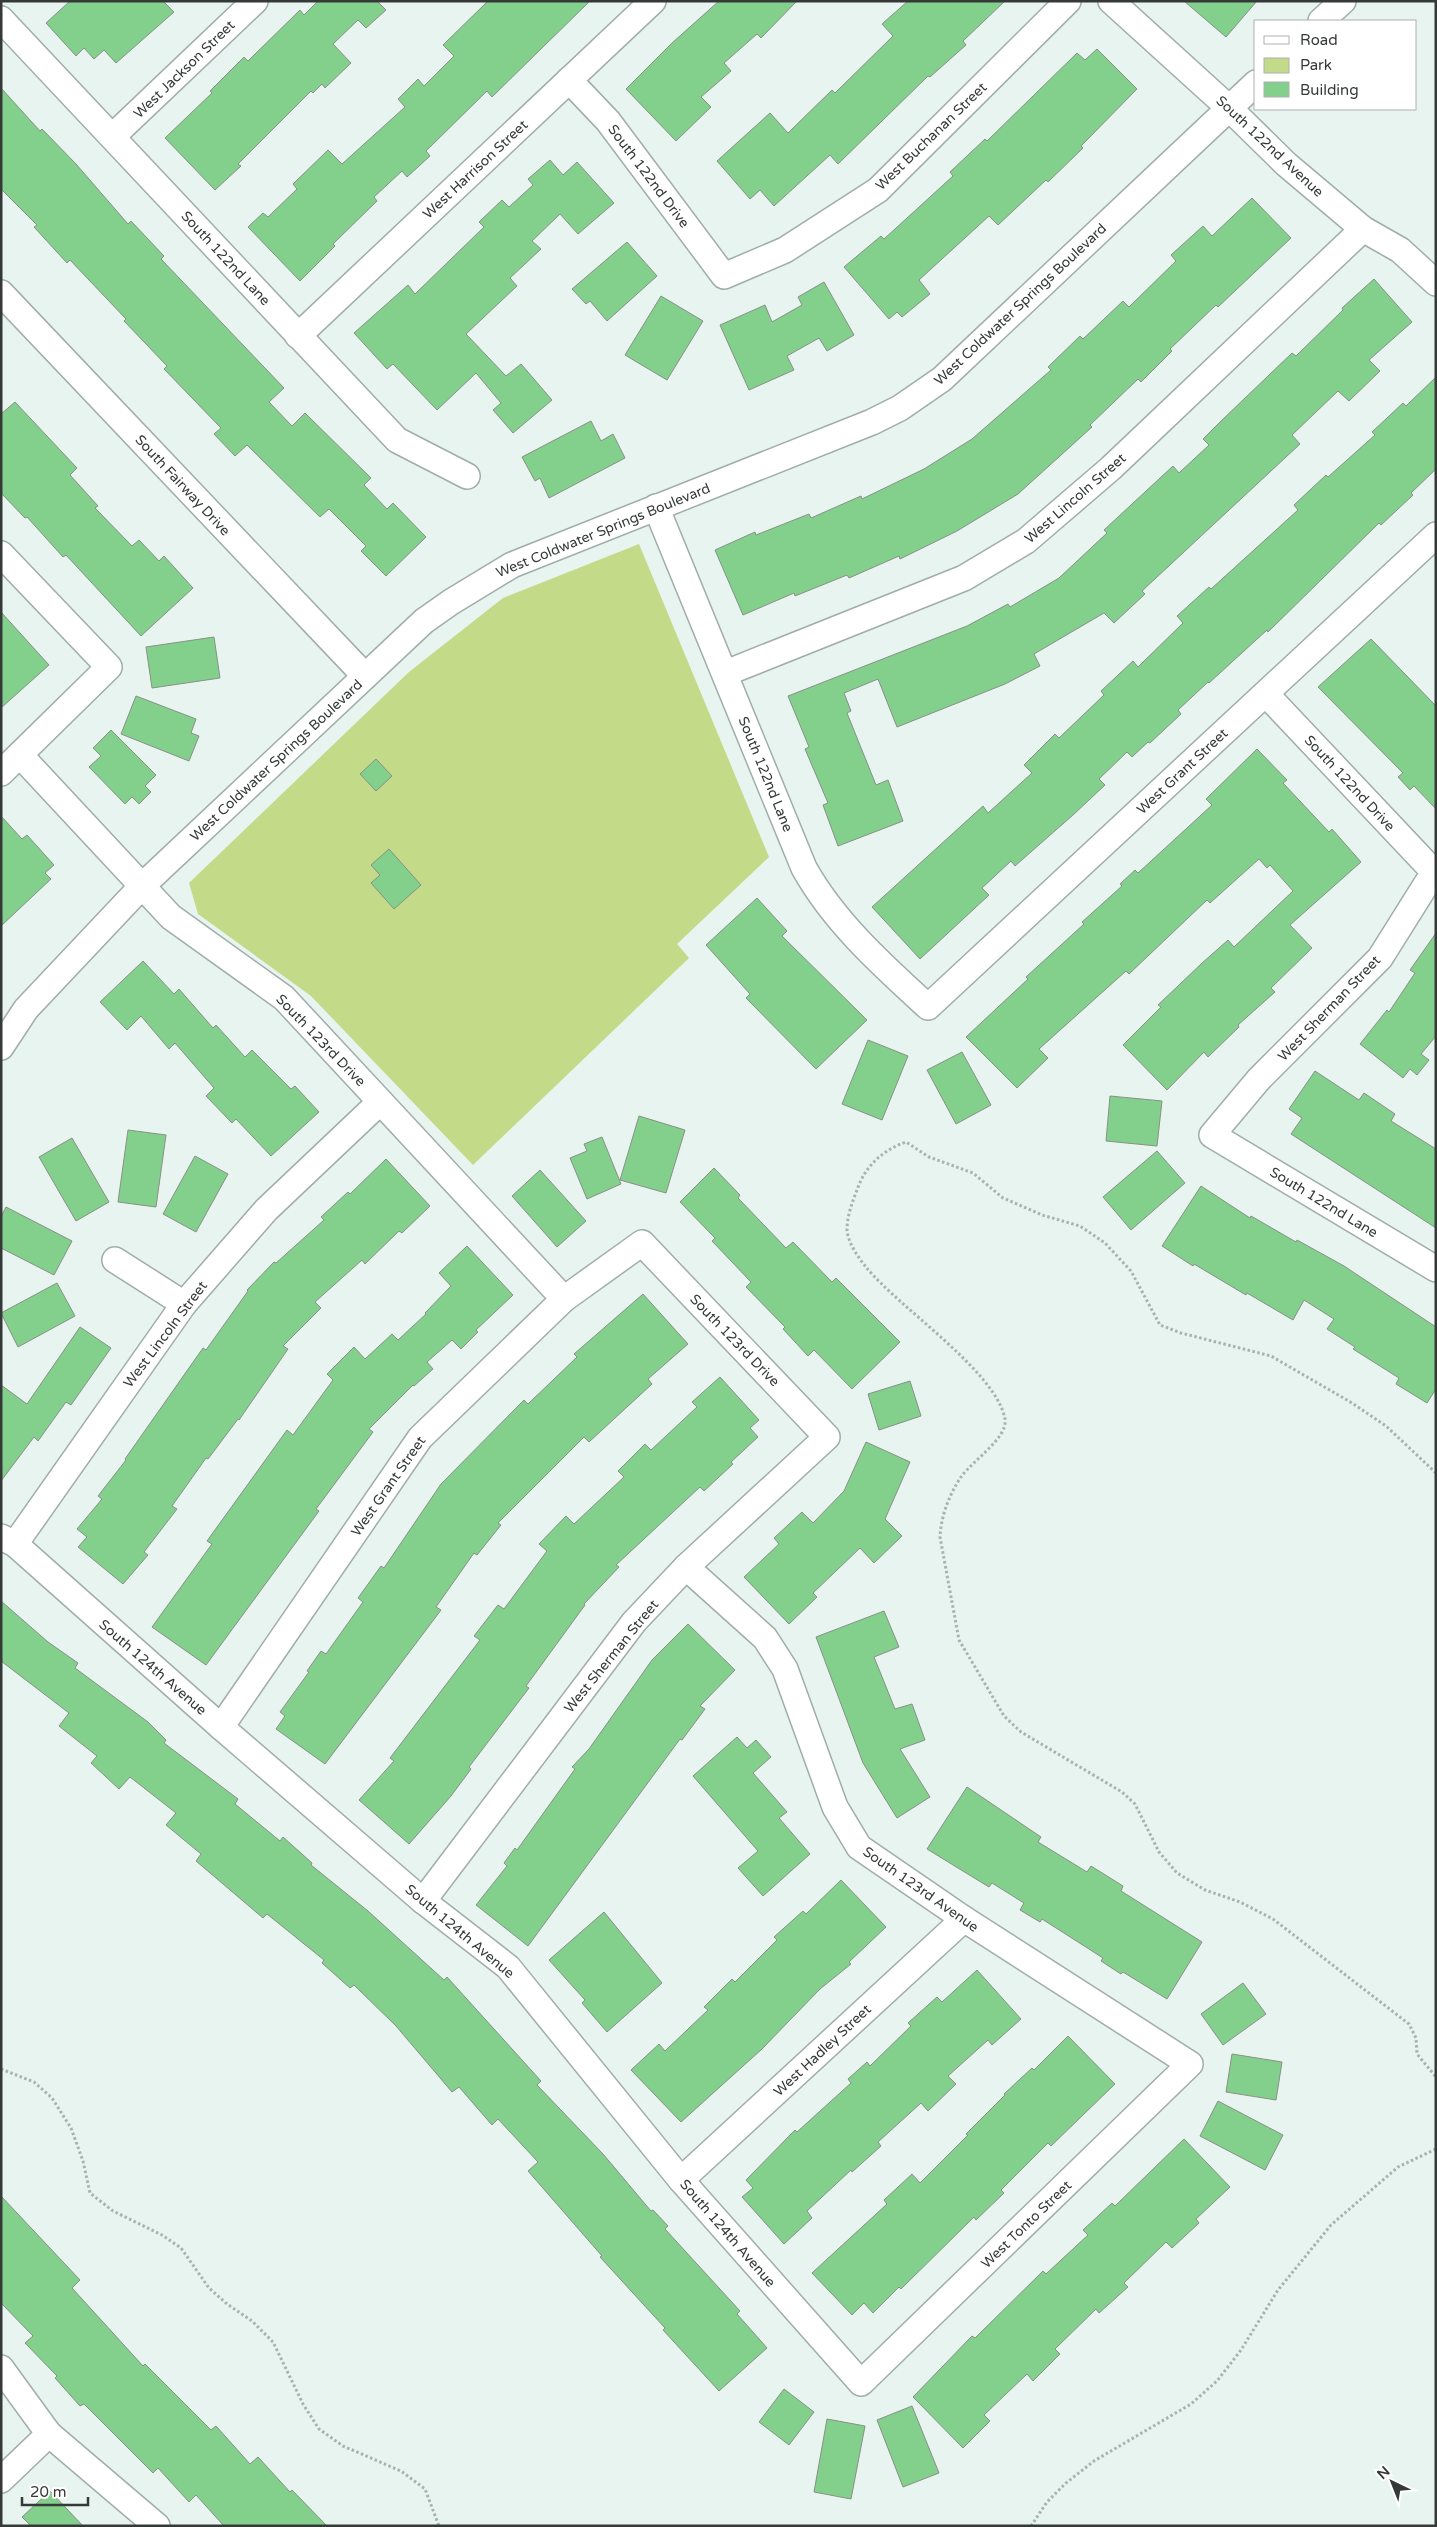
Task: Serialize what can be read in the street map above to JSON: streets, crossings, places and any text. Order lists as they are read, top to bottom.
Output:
{
  "streets": {
    "street": [
      "West Jackson Street",
      "West Buchanan Street",
      "South 122nd Avenue",
      "West Harrison Street",
      "South 122nd Drive",
      "South 122nd Lane",
      "West Coldwater Springs Boulevard",
      "South Fairway Drive",
      "West Lincoln Street",
      "West Grant Street",
      "West Sherman Street",
      "South 123rd Drive",
      "South 124th Avenue",
      "South 123rd Avenue",
      "West Hadley Street",
      "West Tonto Street"
    ]
  },
  "crossings": [
    ["West Jackson Street", "South 122nd Lane"],
    ["West Buchanan Street", "South 122nd Drive"],
    ["South 122nd Avenue", "West Coldwater Springs Boulevard"],
    ["South 122nd Avenue", "West Lincoln Street"],
    ["West Harrison Street", "South 122nd Drive"],
    ["West Harrison Street", "South 122nd Lane"],
    ["South 122nd Drive", "West Grant Street"],
    ["South 122nd Drive", "West Sherman Street"],
    ["South 122nd Lane", "West Coldwater Springs Boulevard"],
    ["South 122nd Lane", "West Lincoln Street"],
    ["South 122nd Lane", "West Grant Street"],
    ["South 122nd Lane", "West Sherman Street"],
    ["West Coldwater Springs Boulevard", "South Fairway Drive"],
    ["West Coldwater Springs Boulevard", "South 123rd Drive"],
    ["West Lincoln Street", "South 123rd Drive"],
    ["West Lincoln Street", "South 124th Avenue"],
    ["West Grant Street", "South 123rd Drive"],
    ["West Grant Street", "South 124th Avenue"],
    ["West Sherman Street", "South 123rd Drive"],
    ["West Sherman Street", "South 124th Avenue"],
    ["West Sherman Street", "South 123rd Avenue"],
    ["South 124th Avenue", "West Hadley Street"],
    ["South 124th Avenue", "West Tonto Street"],
    ["South 123rd Avenue", "West Hadley Street"],
    ["South 123rd Avenue", "West Tonto Street"]
  ],
  "legend": ["Road", "Park", "Building"],
  "scale_bar": "20 m",
  "north": "top left"
}
